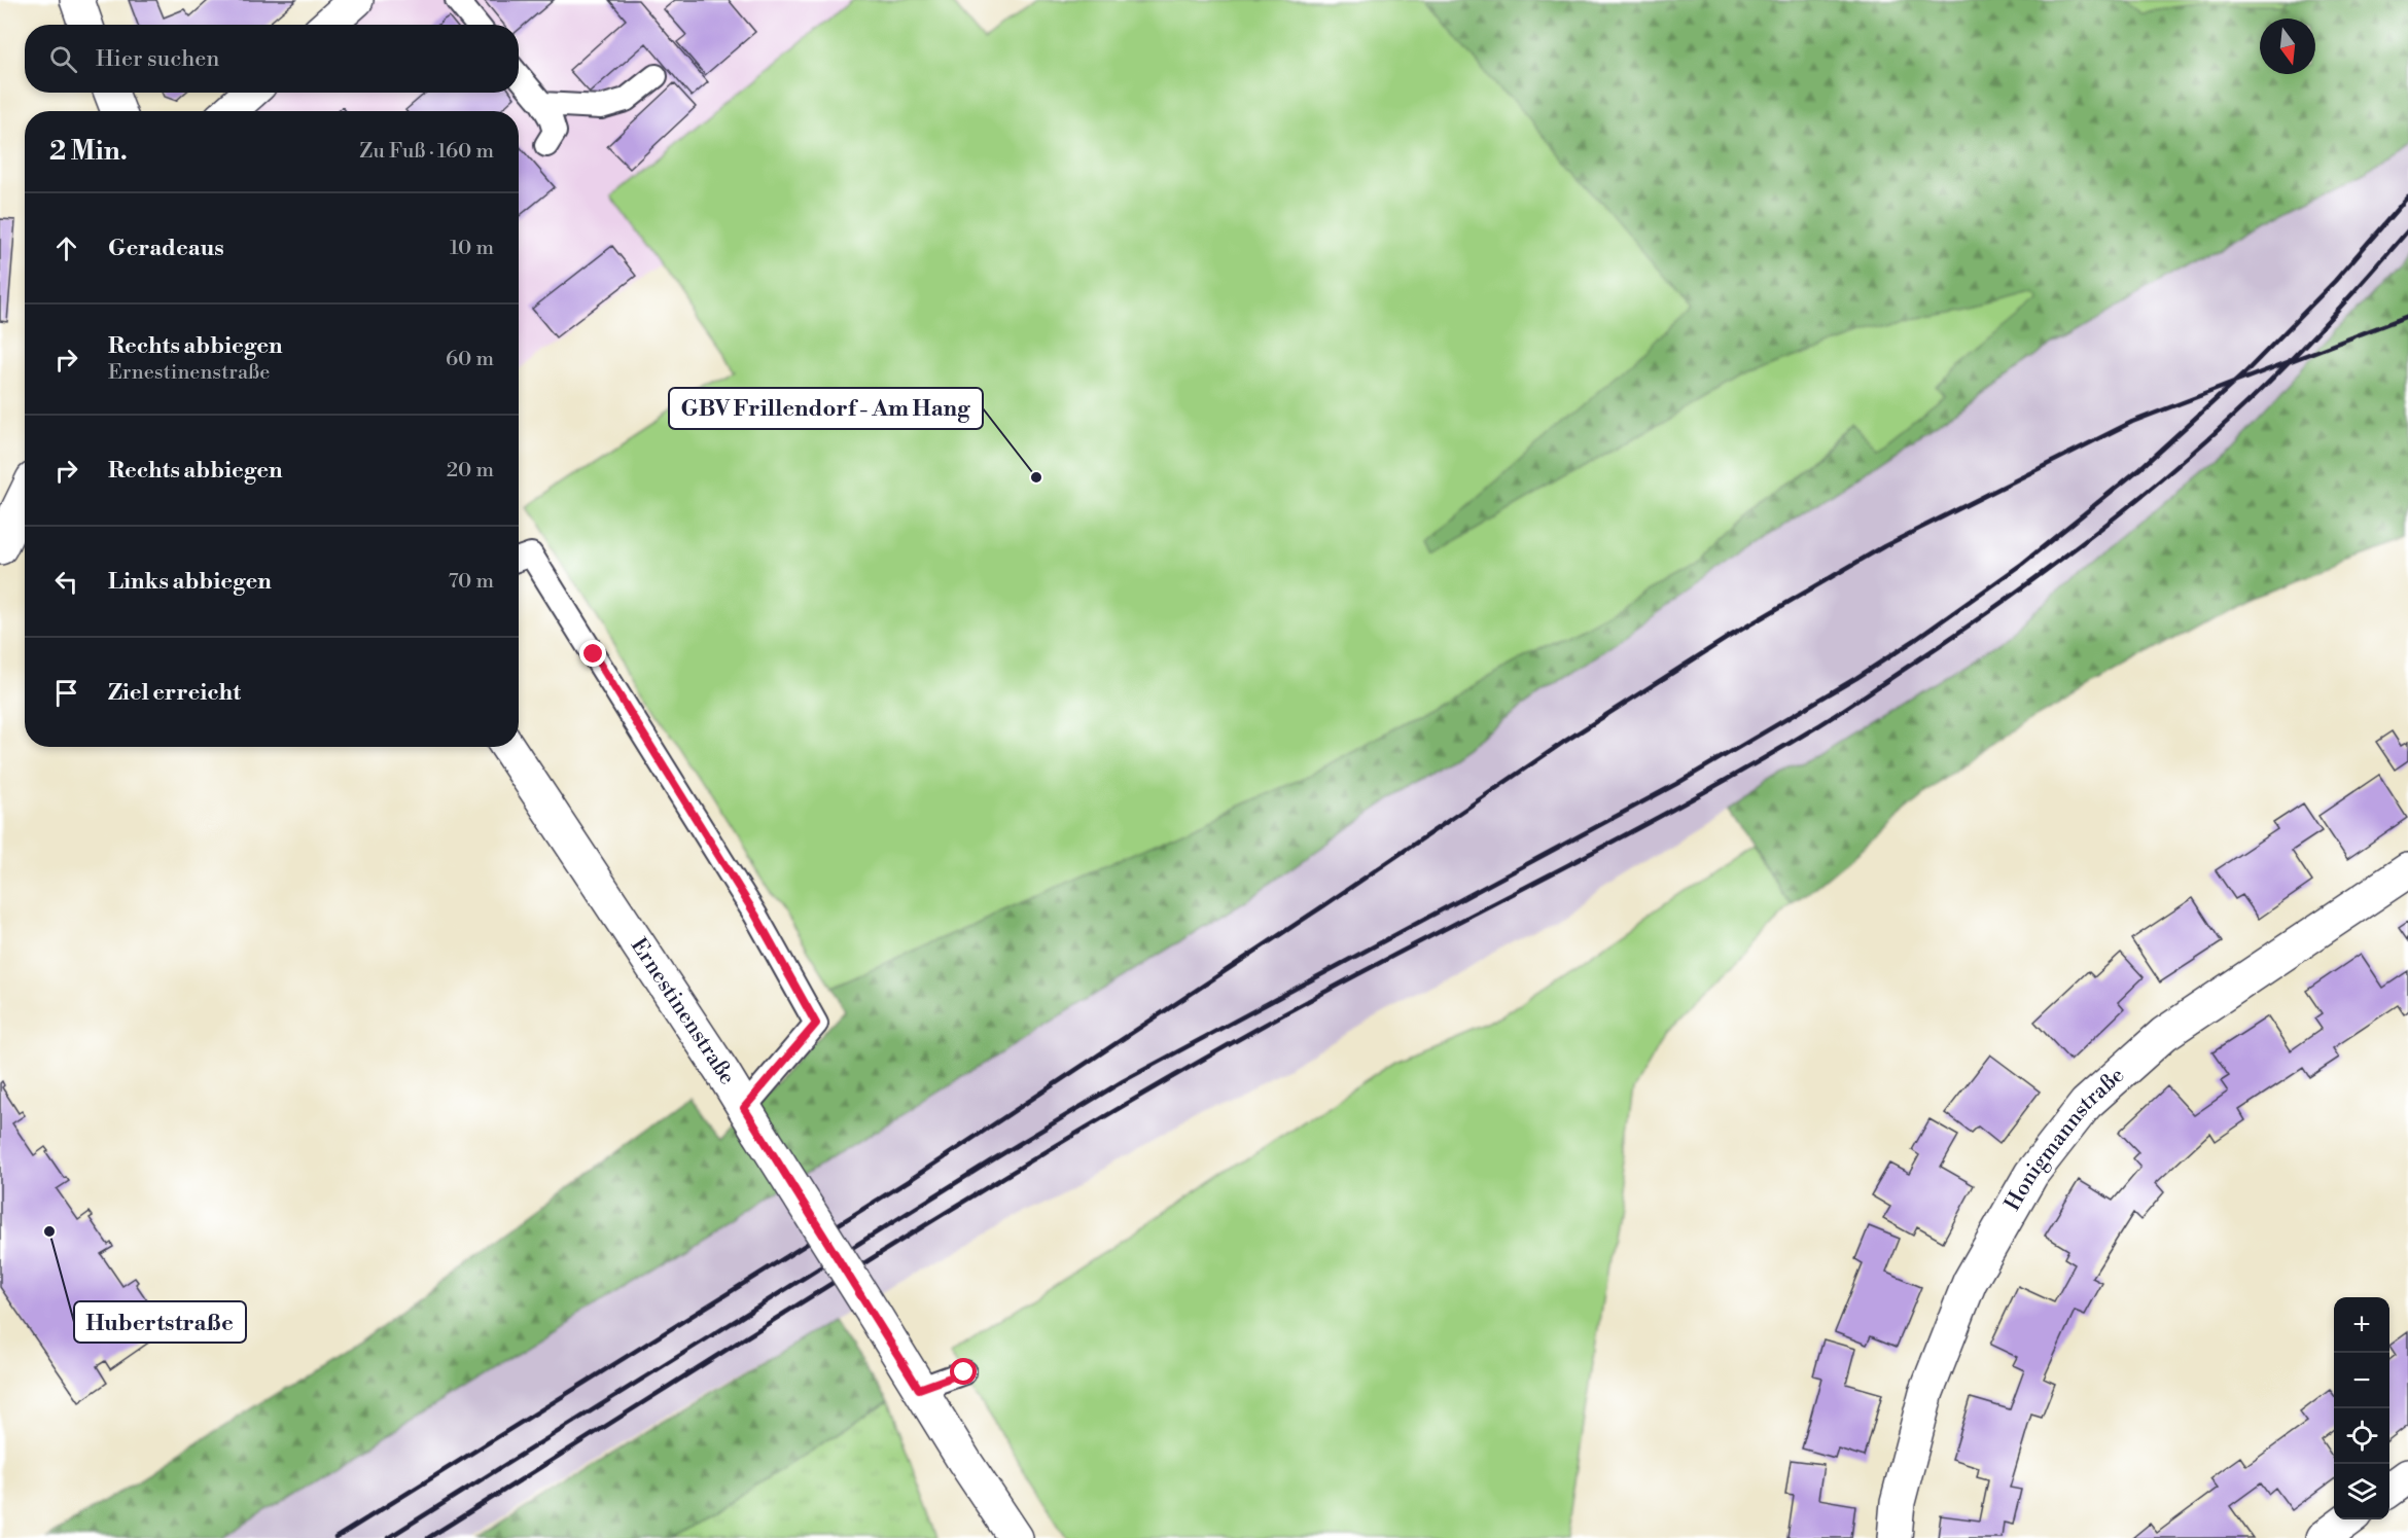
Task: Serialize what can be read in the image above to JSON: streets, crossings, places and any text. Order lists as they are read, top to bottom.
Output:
{
  "streets": {
    "street": ["Ernestinenstraße", "Honigmannstraße"]
  },
  "places": ["GBV Frillendorf - Am Hang", "Hubertstraße"],
  "north": "bottom",
  "page": {
    "search": "Hier suchen",
    "heading": ["2 Min.", "Zu Fuß · 160 m"],
    "list": [
      ["Geradeaus", "10 m"],
      ["Rechts abbiegen", "Ernestinenstraße", "60 m"],
      ["Rechts abbiegen", "20 m"],
      ["Links abbiegen", "70 m"],
      "Ziel erreicht"
    ],
    "map_buttons": ["+", "−"]
  }
}
